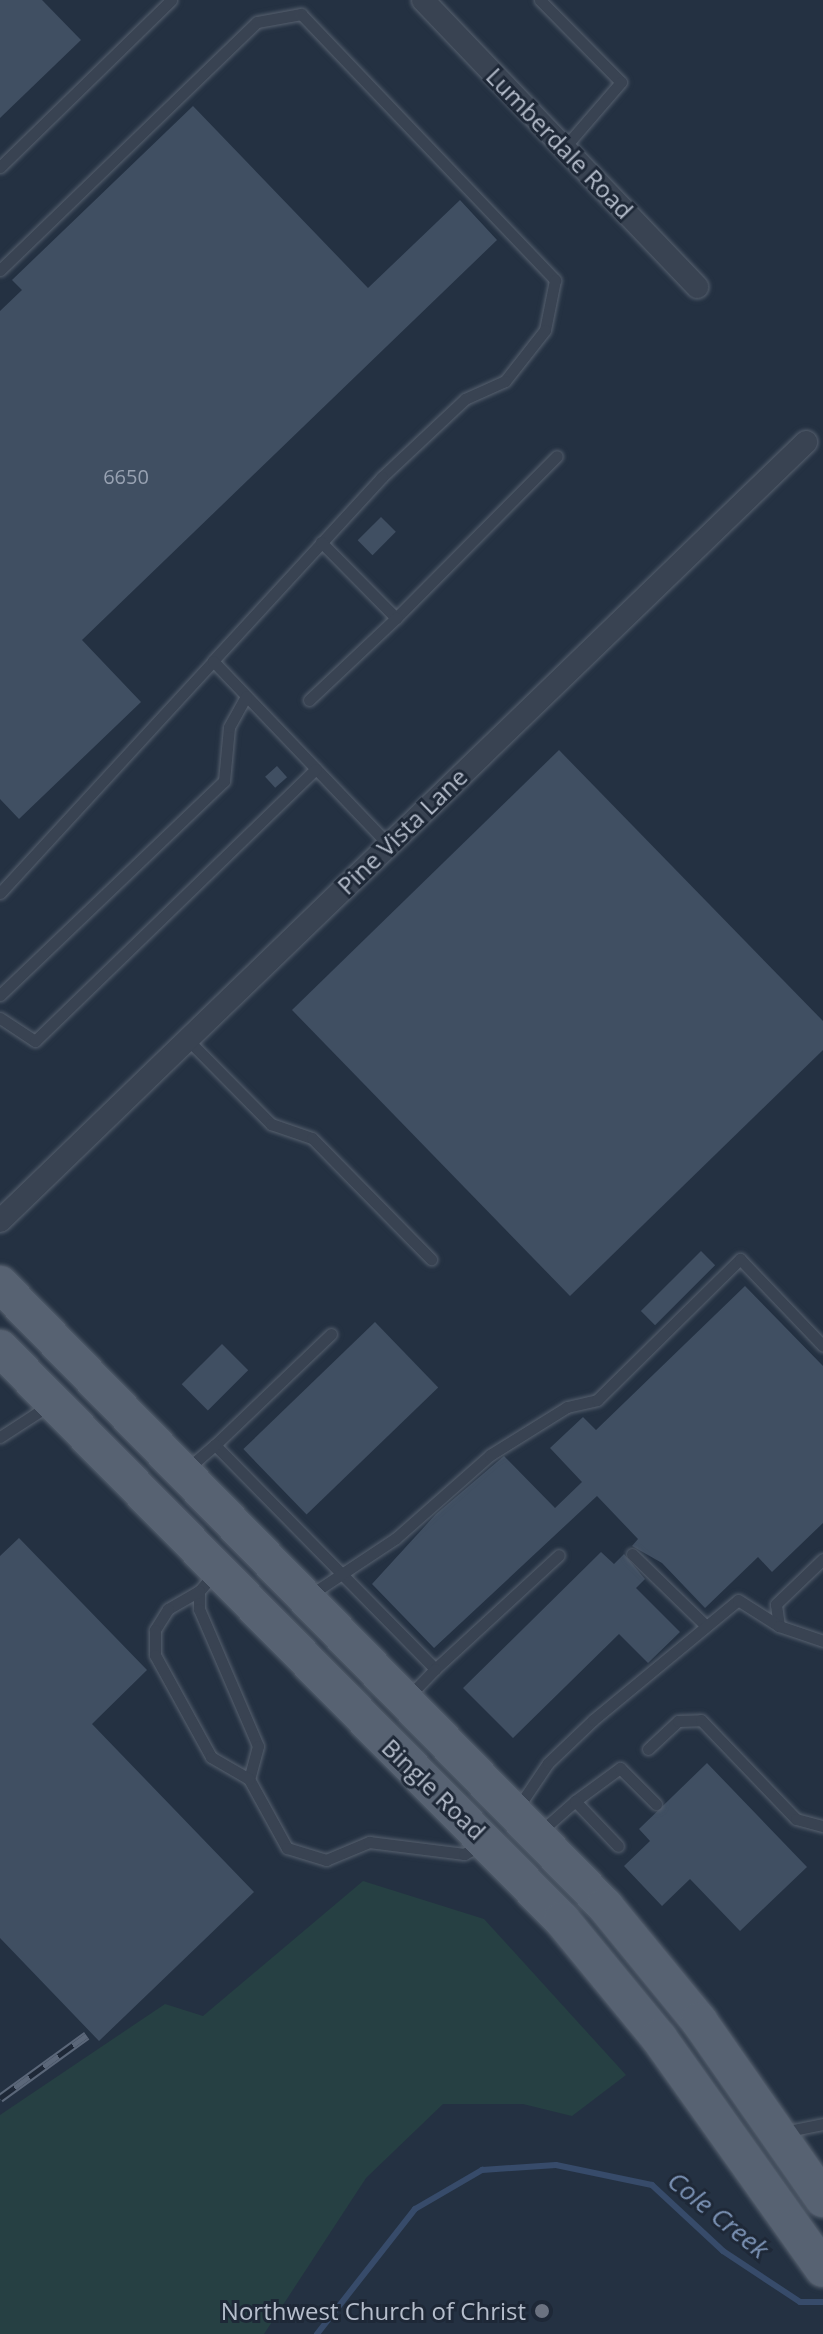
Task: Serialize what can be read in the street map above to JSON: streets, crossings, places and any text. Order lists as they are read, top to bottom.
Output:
{
  "streets": {
    "main road": ["Bingle Road"],
    "street": ["Lumberdale Road", "Pine Vista Lane"]
  },
  "water": ["Cole Creek"],
  "places": ["Northwest Church of Christ"],
  "house_numbers": ["6650"]
}
